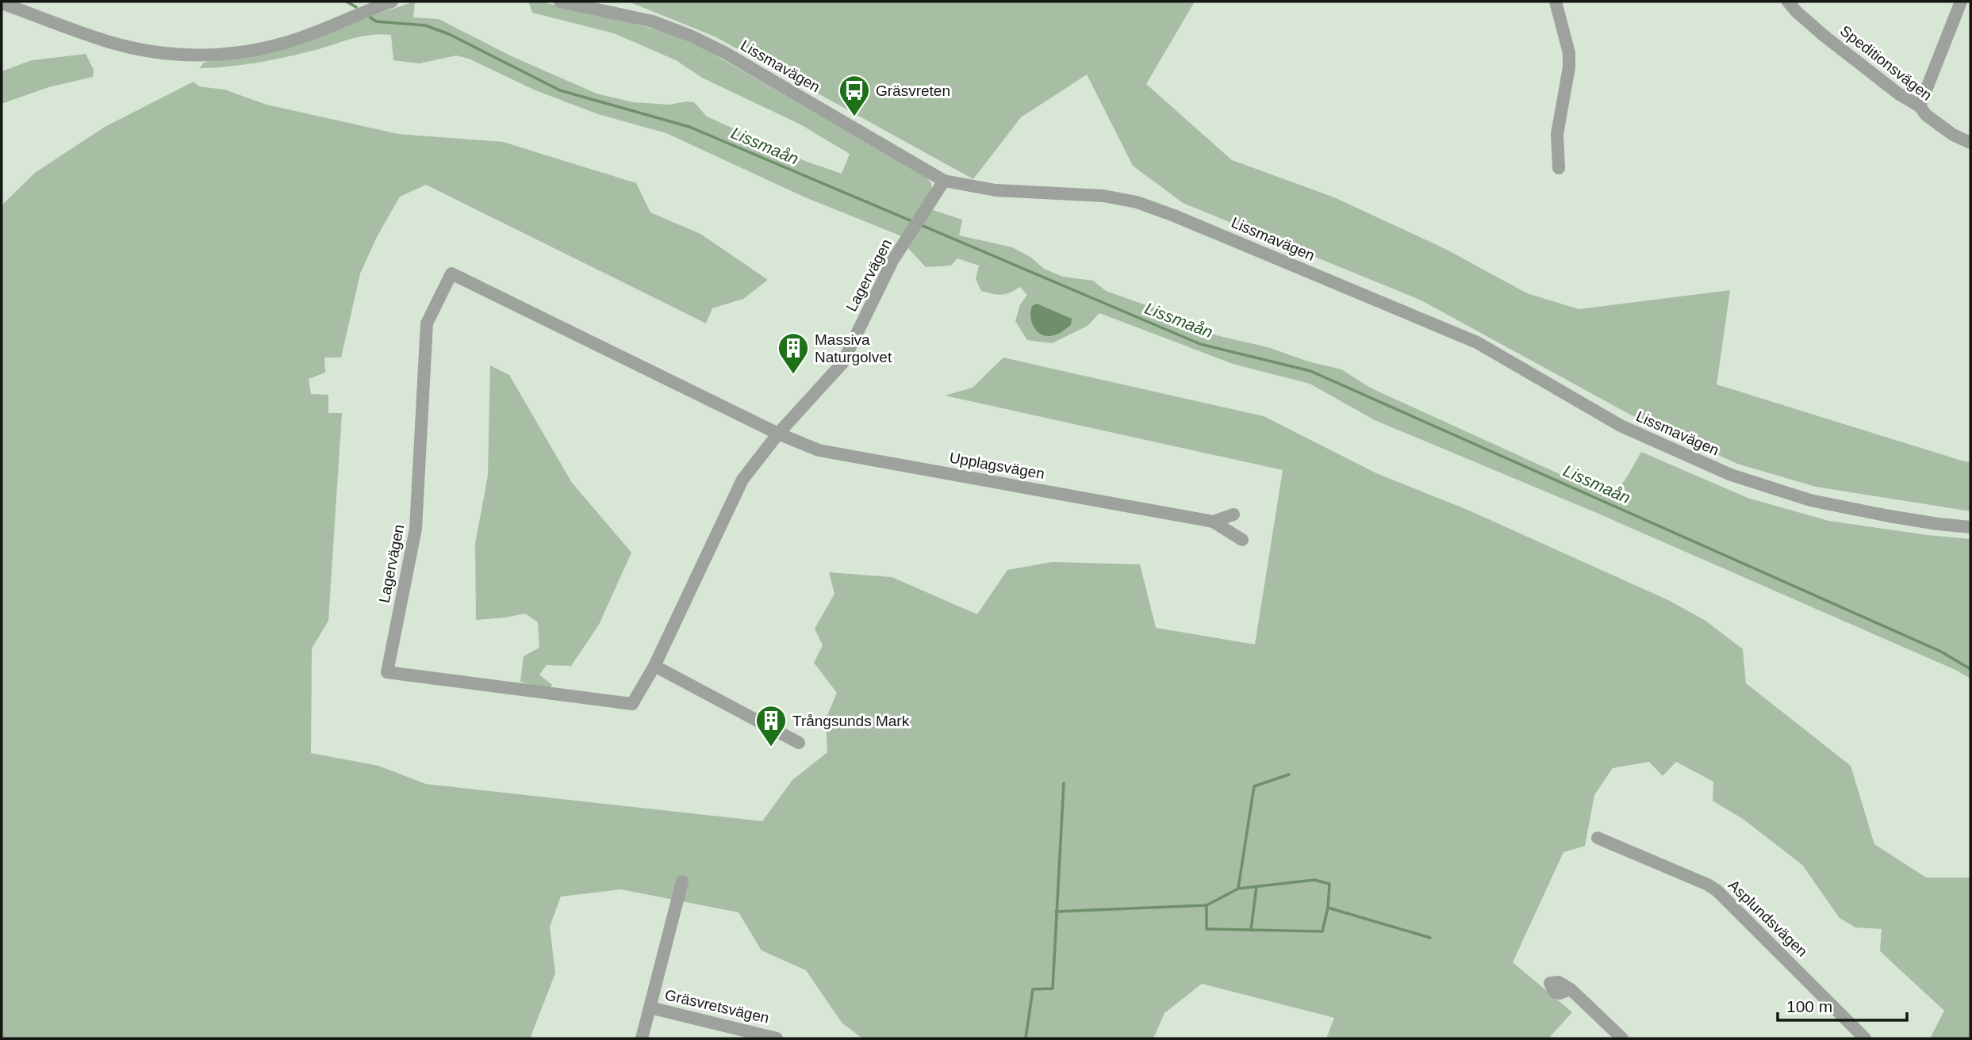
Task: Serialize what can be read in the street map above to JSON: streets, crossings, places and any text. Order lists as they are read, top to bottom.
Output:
{
  "streets": {
    "street": [
      "Speditionsvägen",
      "Lissmavägen",
      "Lagervägen",
      "Upplagsvägen",
      "Asplundsvägen",
      "Gräsvretsvägen"
    ]
  },
  "crossings": [
    ["Lissmavägen", "Lagervägen"],
    ["Lagervägen", "Upplagsvägen"]
  ],
  "water": ["Lissmaån"],
  "places": {
    "bus stop": ["Gräsvreten"],
    "building": ["Massiva Naturgolvet", "Trångsunds Mark"]
  },
  "scale_bar": "100 m"
}
